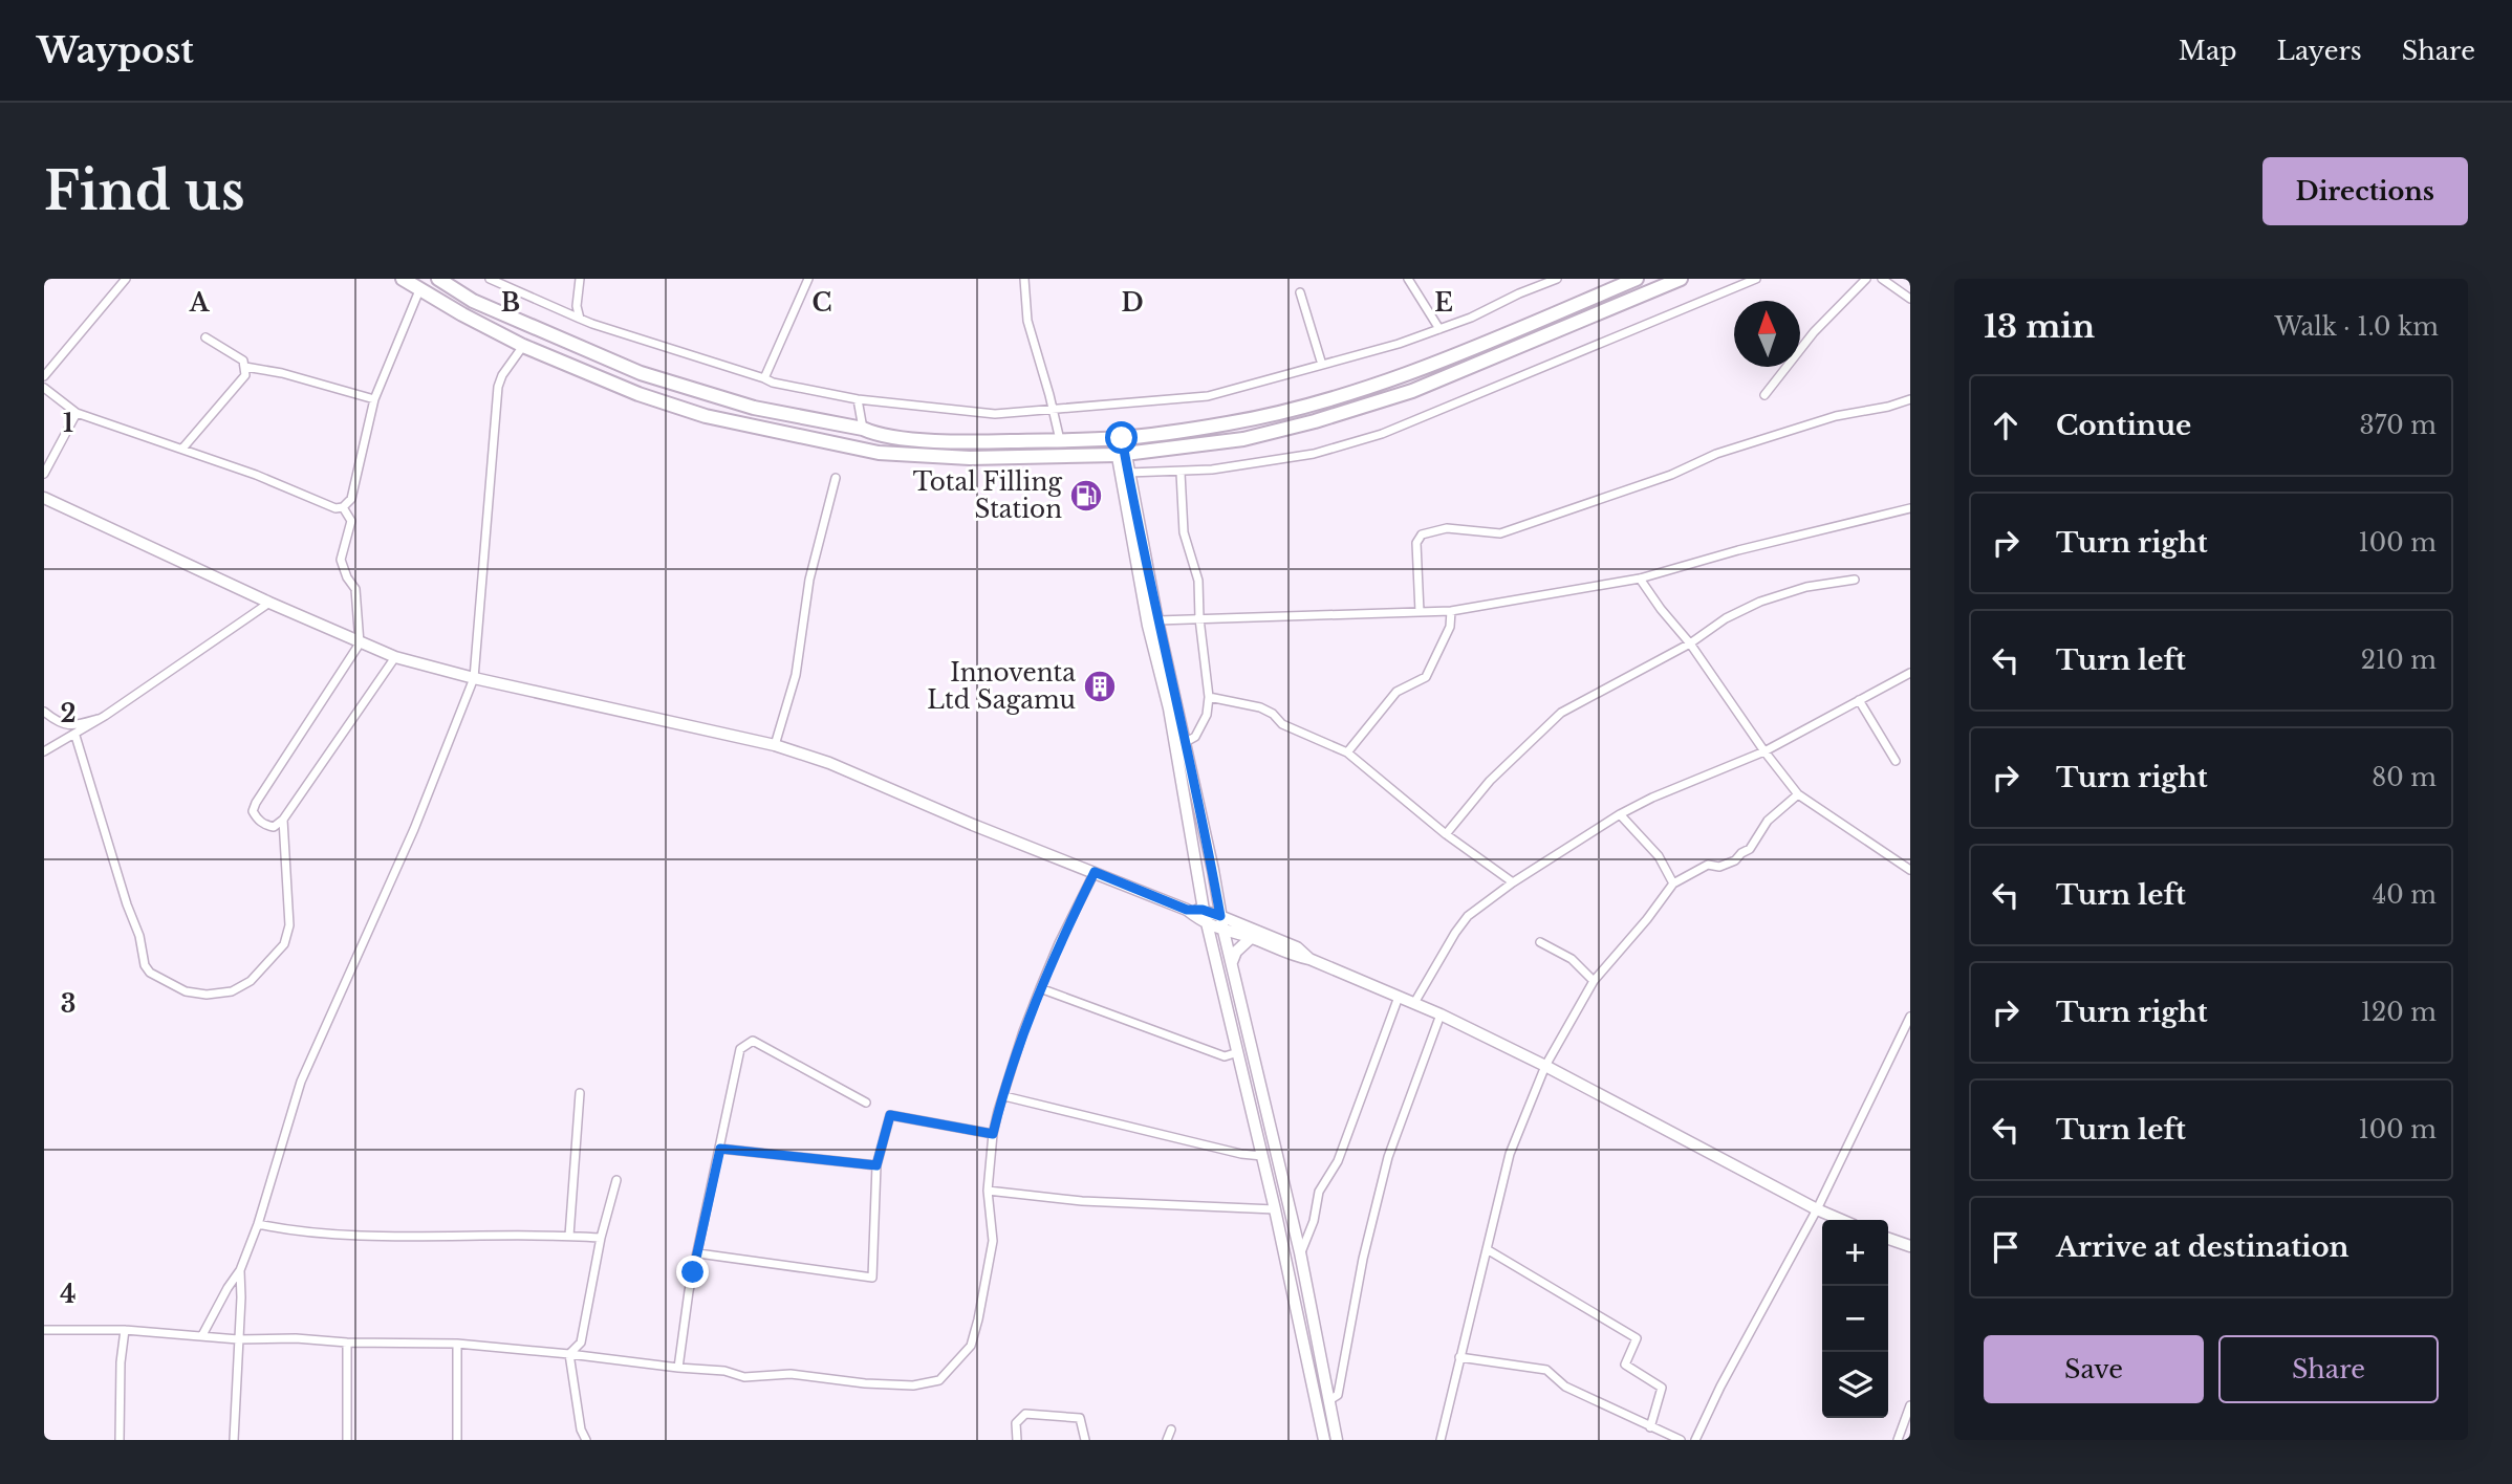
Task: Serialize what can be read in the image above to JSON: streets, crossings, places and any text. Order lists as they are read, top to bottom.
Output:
{
  "places": {
    "fuel station": ["Total Filling Station"],
    "building": ["Innoventa Ltd Sagamu"]
  },
  "north": "top",
  "page": {
    "header": "Waypost",
    "nav": ["Map", "Layers", "Share"],
    "buttons": [
      "Directions",
      ["Save", "Share"]
    ],
    "title": "Find us",
    "heading": ["13 min", "Walk · 1.0 km"],
    "list": [
      ["Continue", "370 m"],
      ["Turn right", "100 m"],
      ["Turn left", "210 m"],
      ["Turn right", "80 m"],
      ["Turn left", "40 m"],
      ["Turn right", "120 m"],
      ["Turn left", "100 m"],
      "Arrive at destination"
    ],
    "map_buttons": ["+", "−"]
  },
  "grid": {
    "columns": [
      "A",
      "B",
      "C",
      "D",
      "E"
    ],
    "rows": [
      "1",
      "2",
      "3",
      "4"
    ]
  }
}
